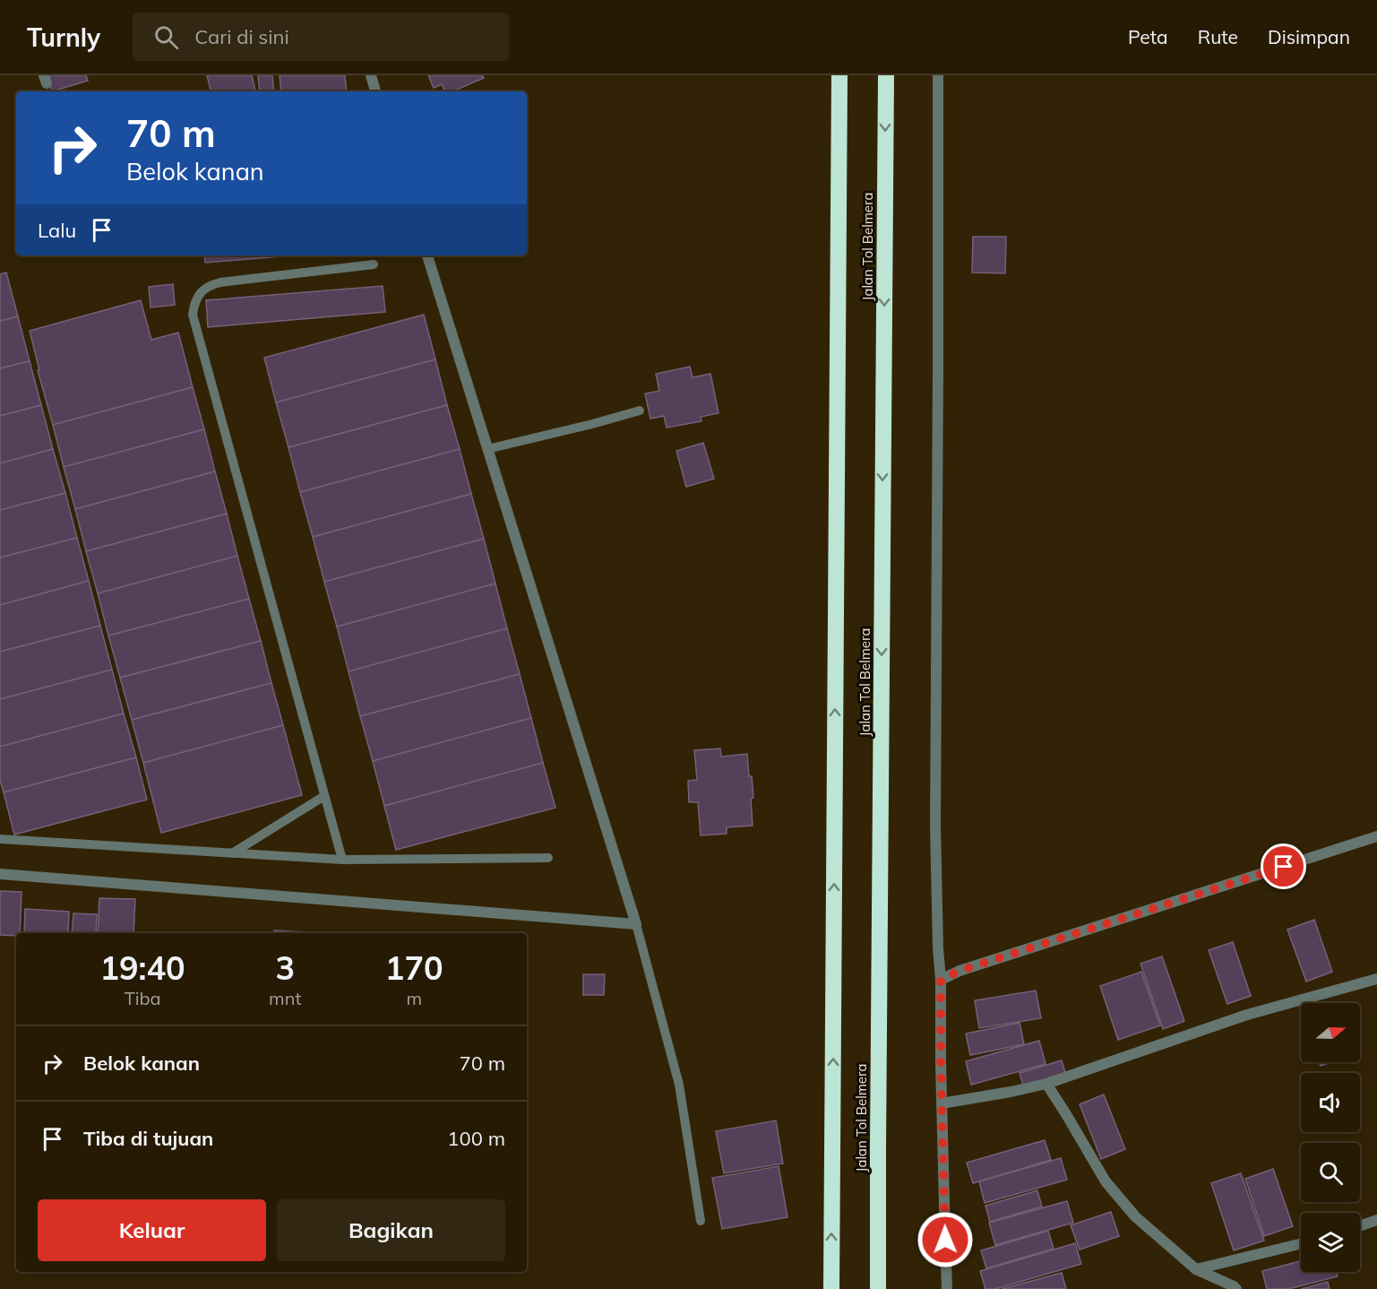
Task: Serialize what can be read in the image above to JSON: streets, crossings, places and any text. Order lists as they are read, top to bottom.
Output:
{
  "streets": {
    "highway": ["Jalan Tol Belmera"]
  },
  "north": "right",
  "page": {
    "header": "Turnly",
    "search": "Cari di sini",
    "nav": ["Peta", "Rute", "Disimpan"],
    "turn": ["70 m", "Belok kanan"],
    "then": "Lalu",
    "eta": [
      "19:40",
      "Tiba",
      "3",
      "mnt",
      "170",
      "m"
    ],
    "list": [
      {
        "name": "Belok kanan",
        "value": "70 m"
      },
      {
        "name": "Tiba di tujuan",
        "value": "100 m"
      }
    ],
    "buttons": ["Keluar", "Bagikan"]
  }
}
